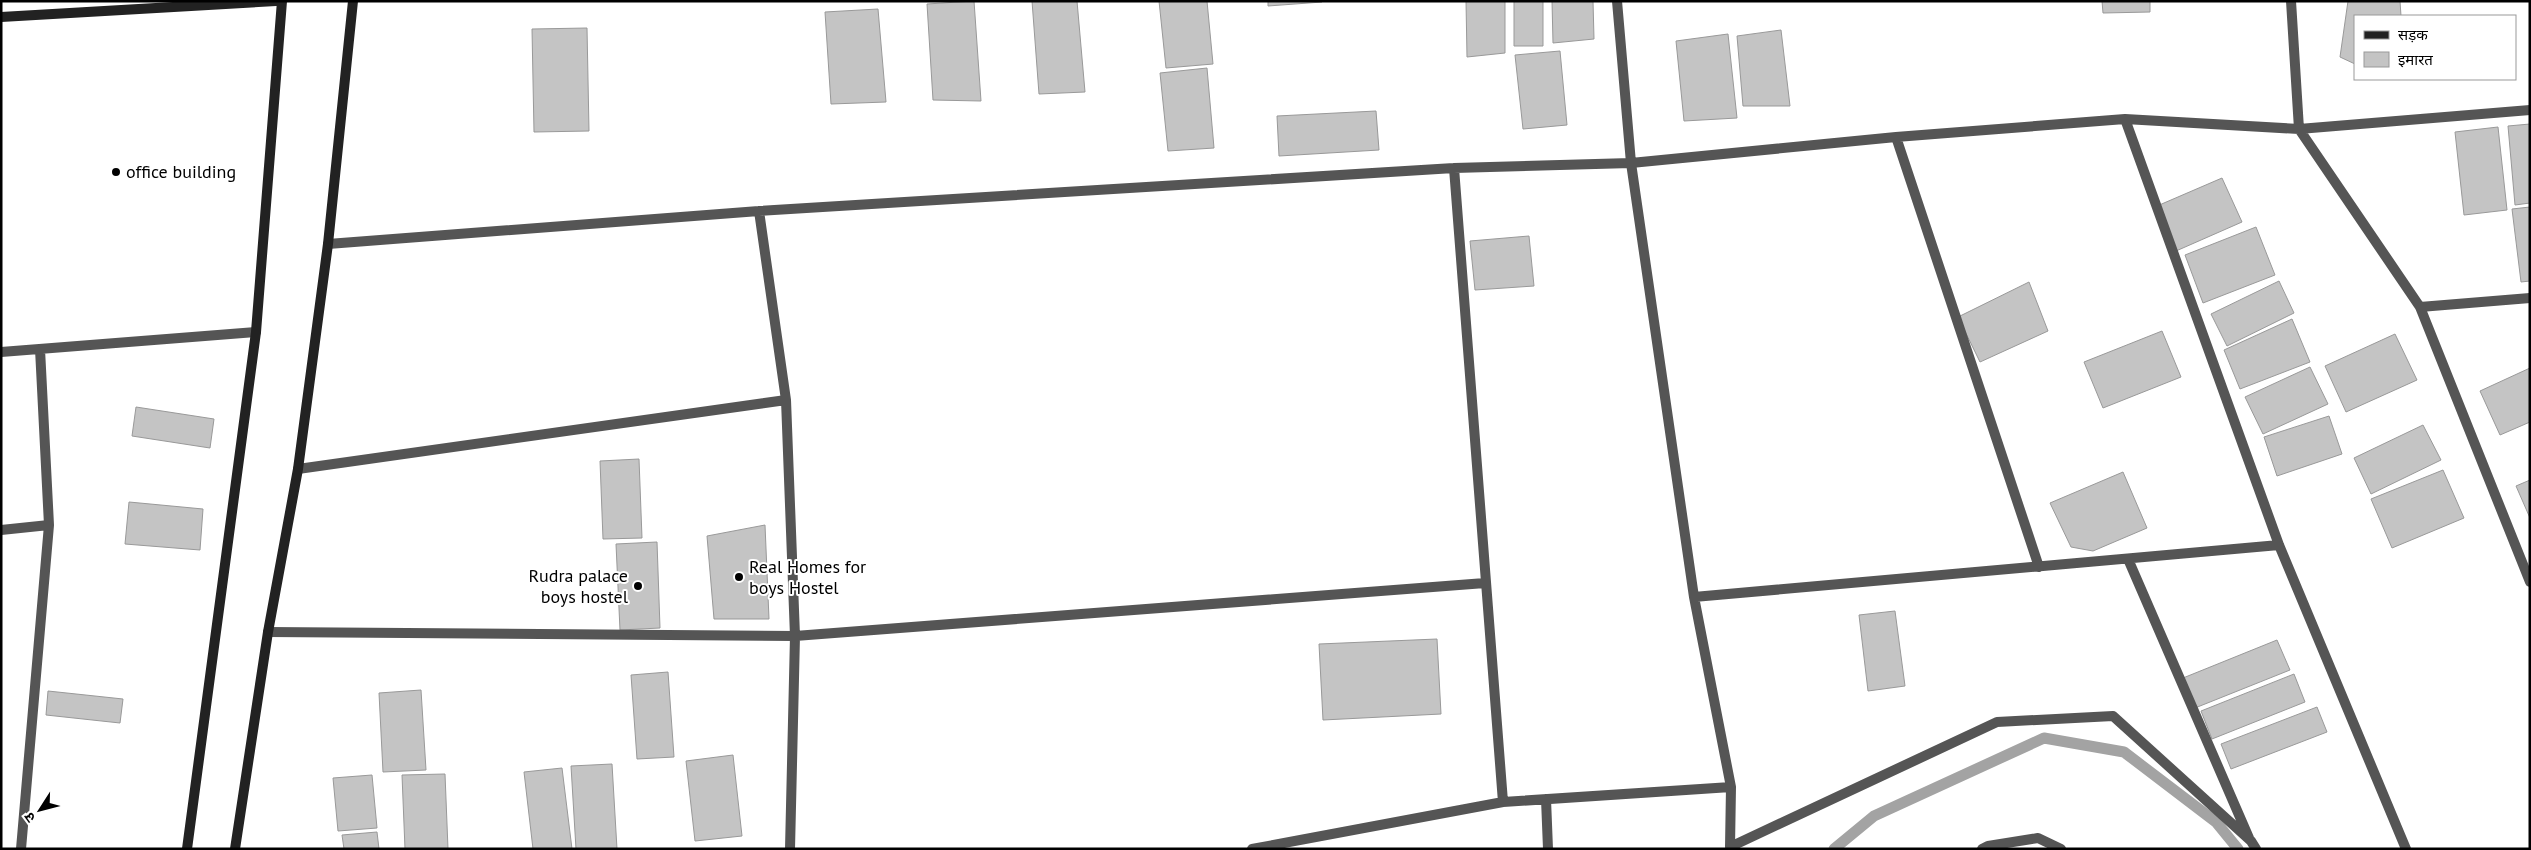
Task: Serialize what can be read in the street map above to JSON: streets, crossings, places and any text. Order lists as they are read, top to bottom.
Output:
{
  "places": ["office building", "Real Homes for boys Hostel", "Rudra palace boys hostel"],
  "legend": ["सड़क", "इमारत"],
  "north": "bottom left"
}
